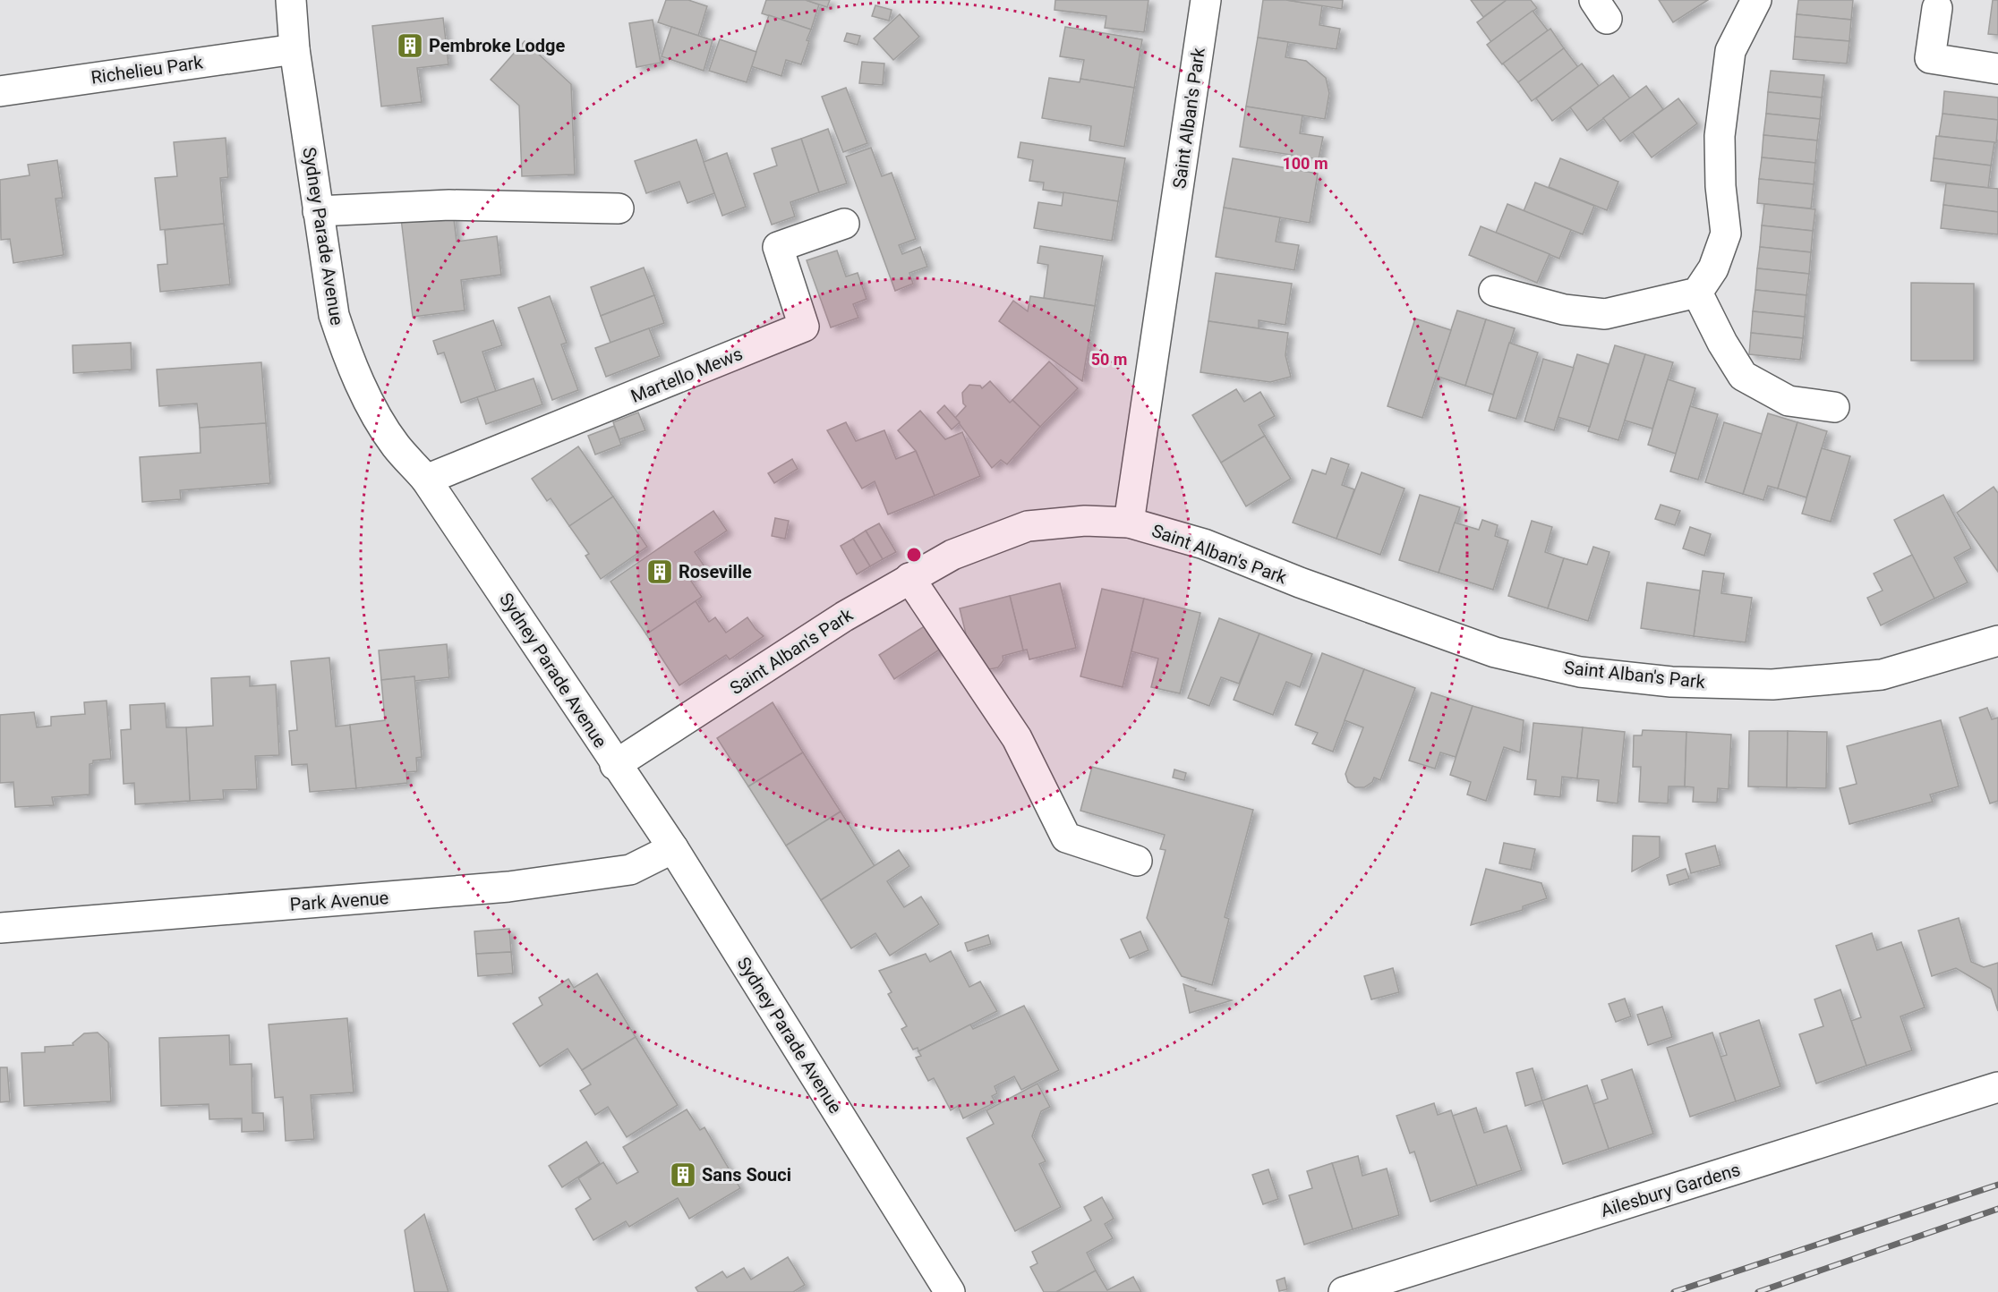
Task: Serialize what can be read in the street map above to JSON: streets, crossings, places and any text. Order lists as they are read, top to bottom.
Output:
{
  "streets": {
    "street": [
      "Richelieu Park",
      "Saint Alban's Park",
      "Sydney Parade Avenue",
      "Martello Mews",
      "Park Avenue",
      "Ailesbury Gardens"
    ]
  },
  "crossings": [
    ["Richelieu Park", "Sydney Parade Avenue"],
    ["Saint Alban's Park", "Sydney Parade Avenue"],
    ["Sydney Parade Avenue", "Martello Mews"],
    ["Sydney Parade Avenue", "Park Avenue"]
  ],
  "places": {
    "building": ["Pembroke Lodge", "Roseville", "Sans Souci"]
  },
  "rings": ["100 m", "50 m"]
}
